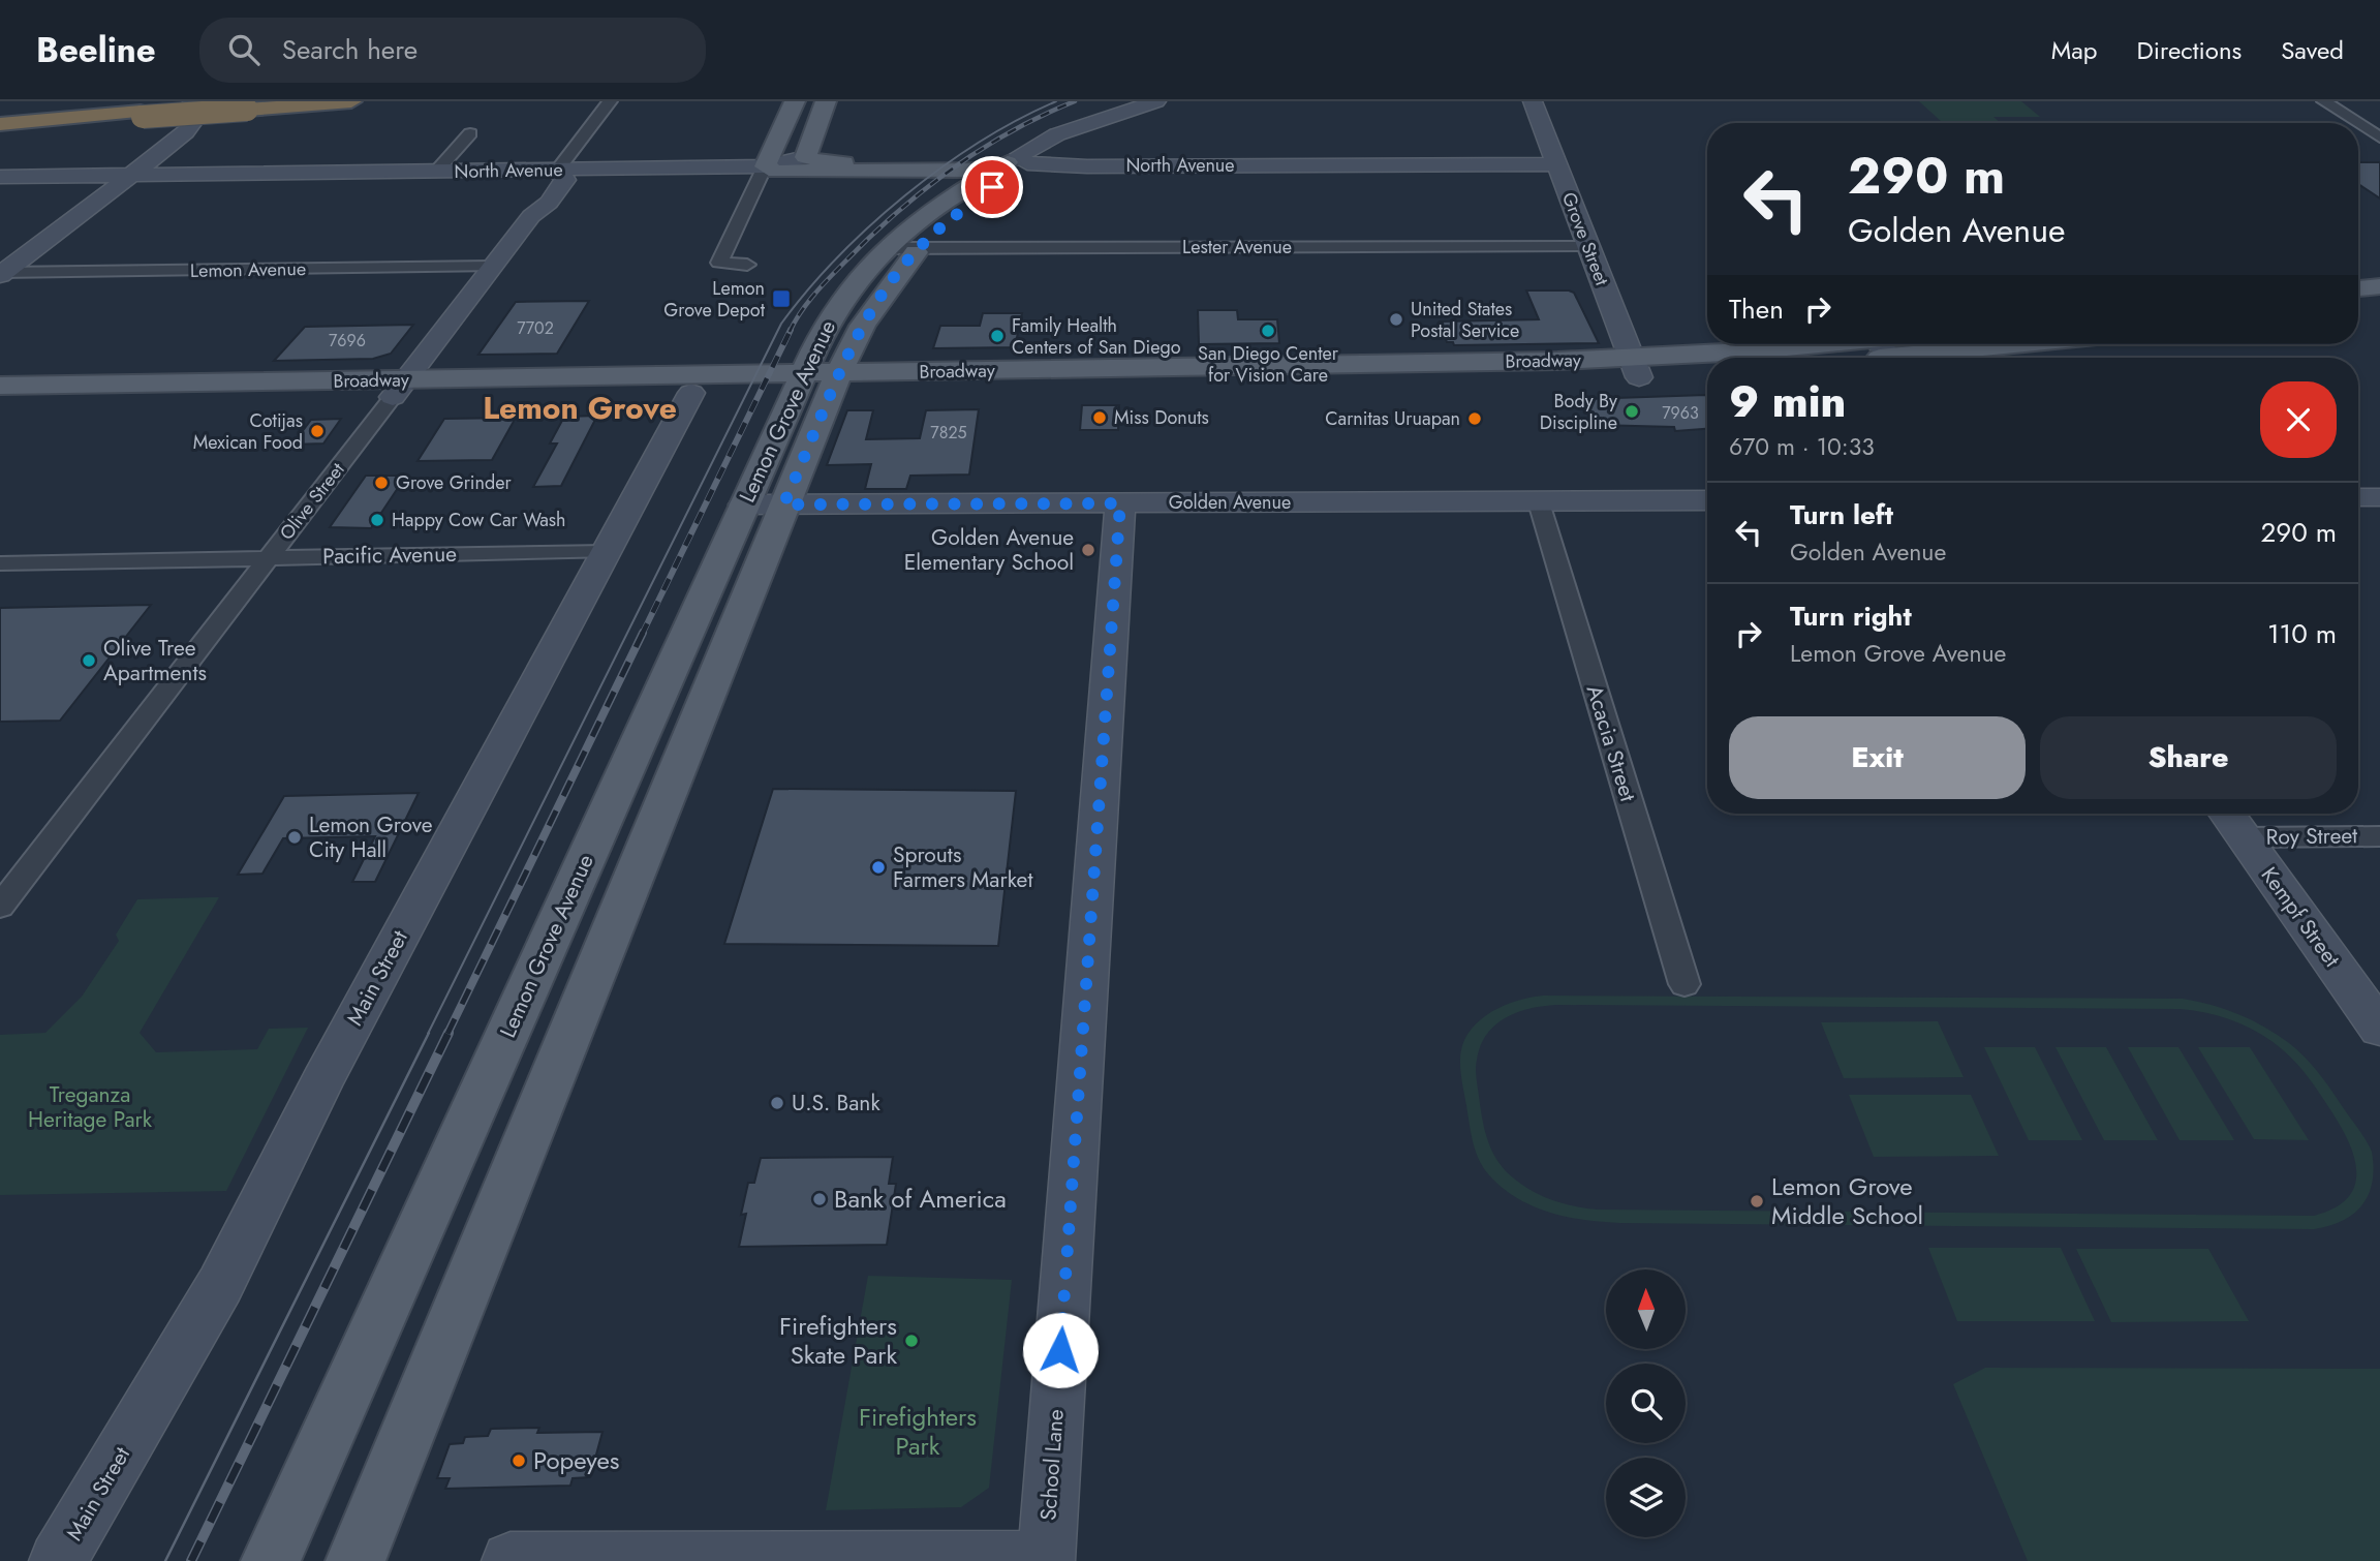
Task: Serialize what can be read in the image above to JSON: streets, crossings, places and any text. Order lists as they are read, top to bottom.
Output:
{
  "streets": {
    "main road": ["North Avenue", "Broadway", "Lemon Grove Avenue"],
    "street": [
      "Grove Street",
      "Lester Avenue",
      "Lemon Avenue",
      "Olive Street",
      "Golden Avenue",
      "Pacific Avenue",
      "Acacia Street",
      "Roy Street",
      "Kempf Street",
      "Main Street",
      "School Lane"
    ]
  },
  "crossings": [
    ["North Avenue", "Grove Street"],
    ["North Avenue", "Lemon Grove Avenue"],
    ["North Avenue", "Olive Street"],
    ["Grove Street", "Lester Avenue"],
    ["Grove Street", "Broadway"],
    ["Lester Avenue", "Lemon Grove Avenue"],
    ["Lemon Avenue", "Olive Street"],
    ["Broadway", "Lemon Grove Avenue"],
    ["Broadway", "Olive Street"],
    ["Broadway", "Main Street"],
    ["Lemon Grove Avenue", "Golden Avenue"],
    ["Olive Street", "Pacific Avenue"],
    ["Golden Avenue", "Acacia Street"],
    ["Golden Avenue", "School Lane"],
    ["Pacific Avenue", "Main Street"],
    ["Roy Street", "Kempf Street"]
  ],
  "districts": ["Lemon Grove"],
  "parks": ["Treganza Heritage Park", "Firefighters Park"],
  "places": {
    "transit": ["Lemon Grove Depot"],
    "other": [
      "United States Postal Service",
      "San Diego Center for Vision Care",
      "Family Health Centers of San Diego",
      "Body By Discipline",
      "Miss Donuts",
      "Carnitas Uruapan",
      "Cotijas Mexican Food",
      "Grove Grinder",
      "Happy Cow Car Wash",
      "Golden Avenue Elementary School",
      "Olive Tree Apartments",
      "Lemon Grove City Hall",
      "Sprouts Farmers Market",
      "U.S. Bank",
      "Bank of America",
      "Lemon Grove Middle School",
      "Firefighters Skate Park",
      "Popeyes"
    ]
  },
  "house_numbers": [
    "7702",
    "7696",
    "7963",
    "7825"
  ],
  "north": "top",
  "page": {
    "header": "Beeline",
    "search": "Search here",
    "nav": ["Map", "Directions", "Saved"],
    "turn": ["290 m", "Golden Avenue"],
    "then": "Then",
    "heading": ["9 min", "670 m · 10:33"],
    "list": [
      {
        "name": "Turn left",
        "note": "Golden Avenue",
        "value": "290 m"
      },
      {
        "name": "Turn right",
        "note": "Lemon Grove Avenue",
        "value": "110 m"
      }
    ],
    "buttons": ["Exit", "Share"]
  }
}
